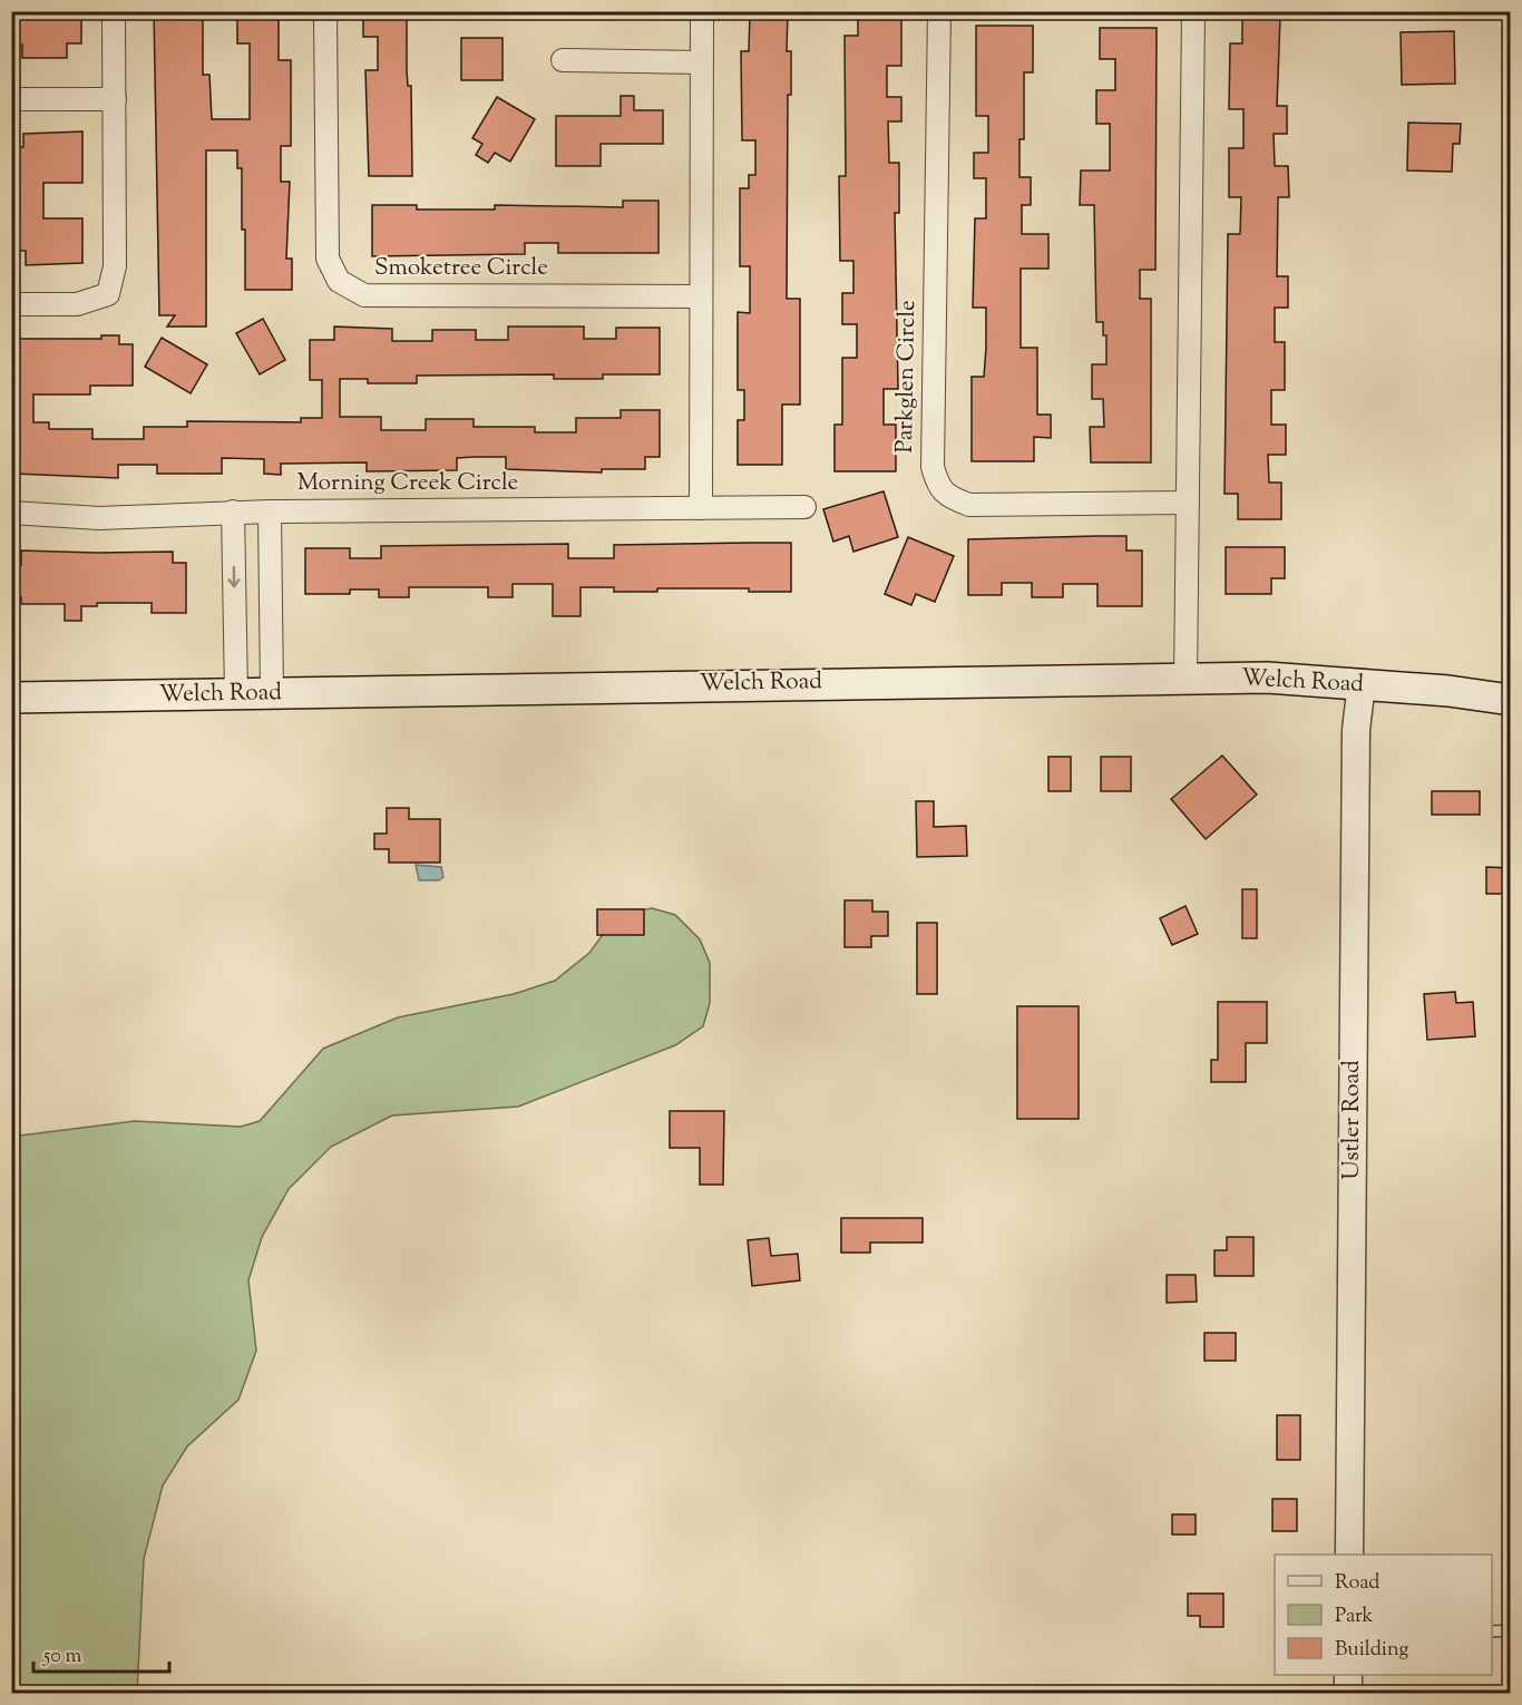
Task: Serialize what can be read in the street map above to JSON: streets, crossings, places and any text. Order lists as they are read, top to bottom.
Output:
{
  "streets": {
    "main road": ["Welch Road"],
    "street": [
      "Smoketree Circle",
      "Parkglen Circle",
      "Morning Creek Circle",
      "Ustler Road"
    ]
  },
  "crossings": [
    ["Welch Road", "Ustler Road"]
  ],
  "legend": ["Road", "Park", "Building"],
  "scale_bar": "50 m"
}
